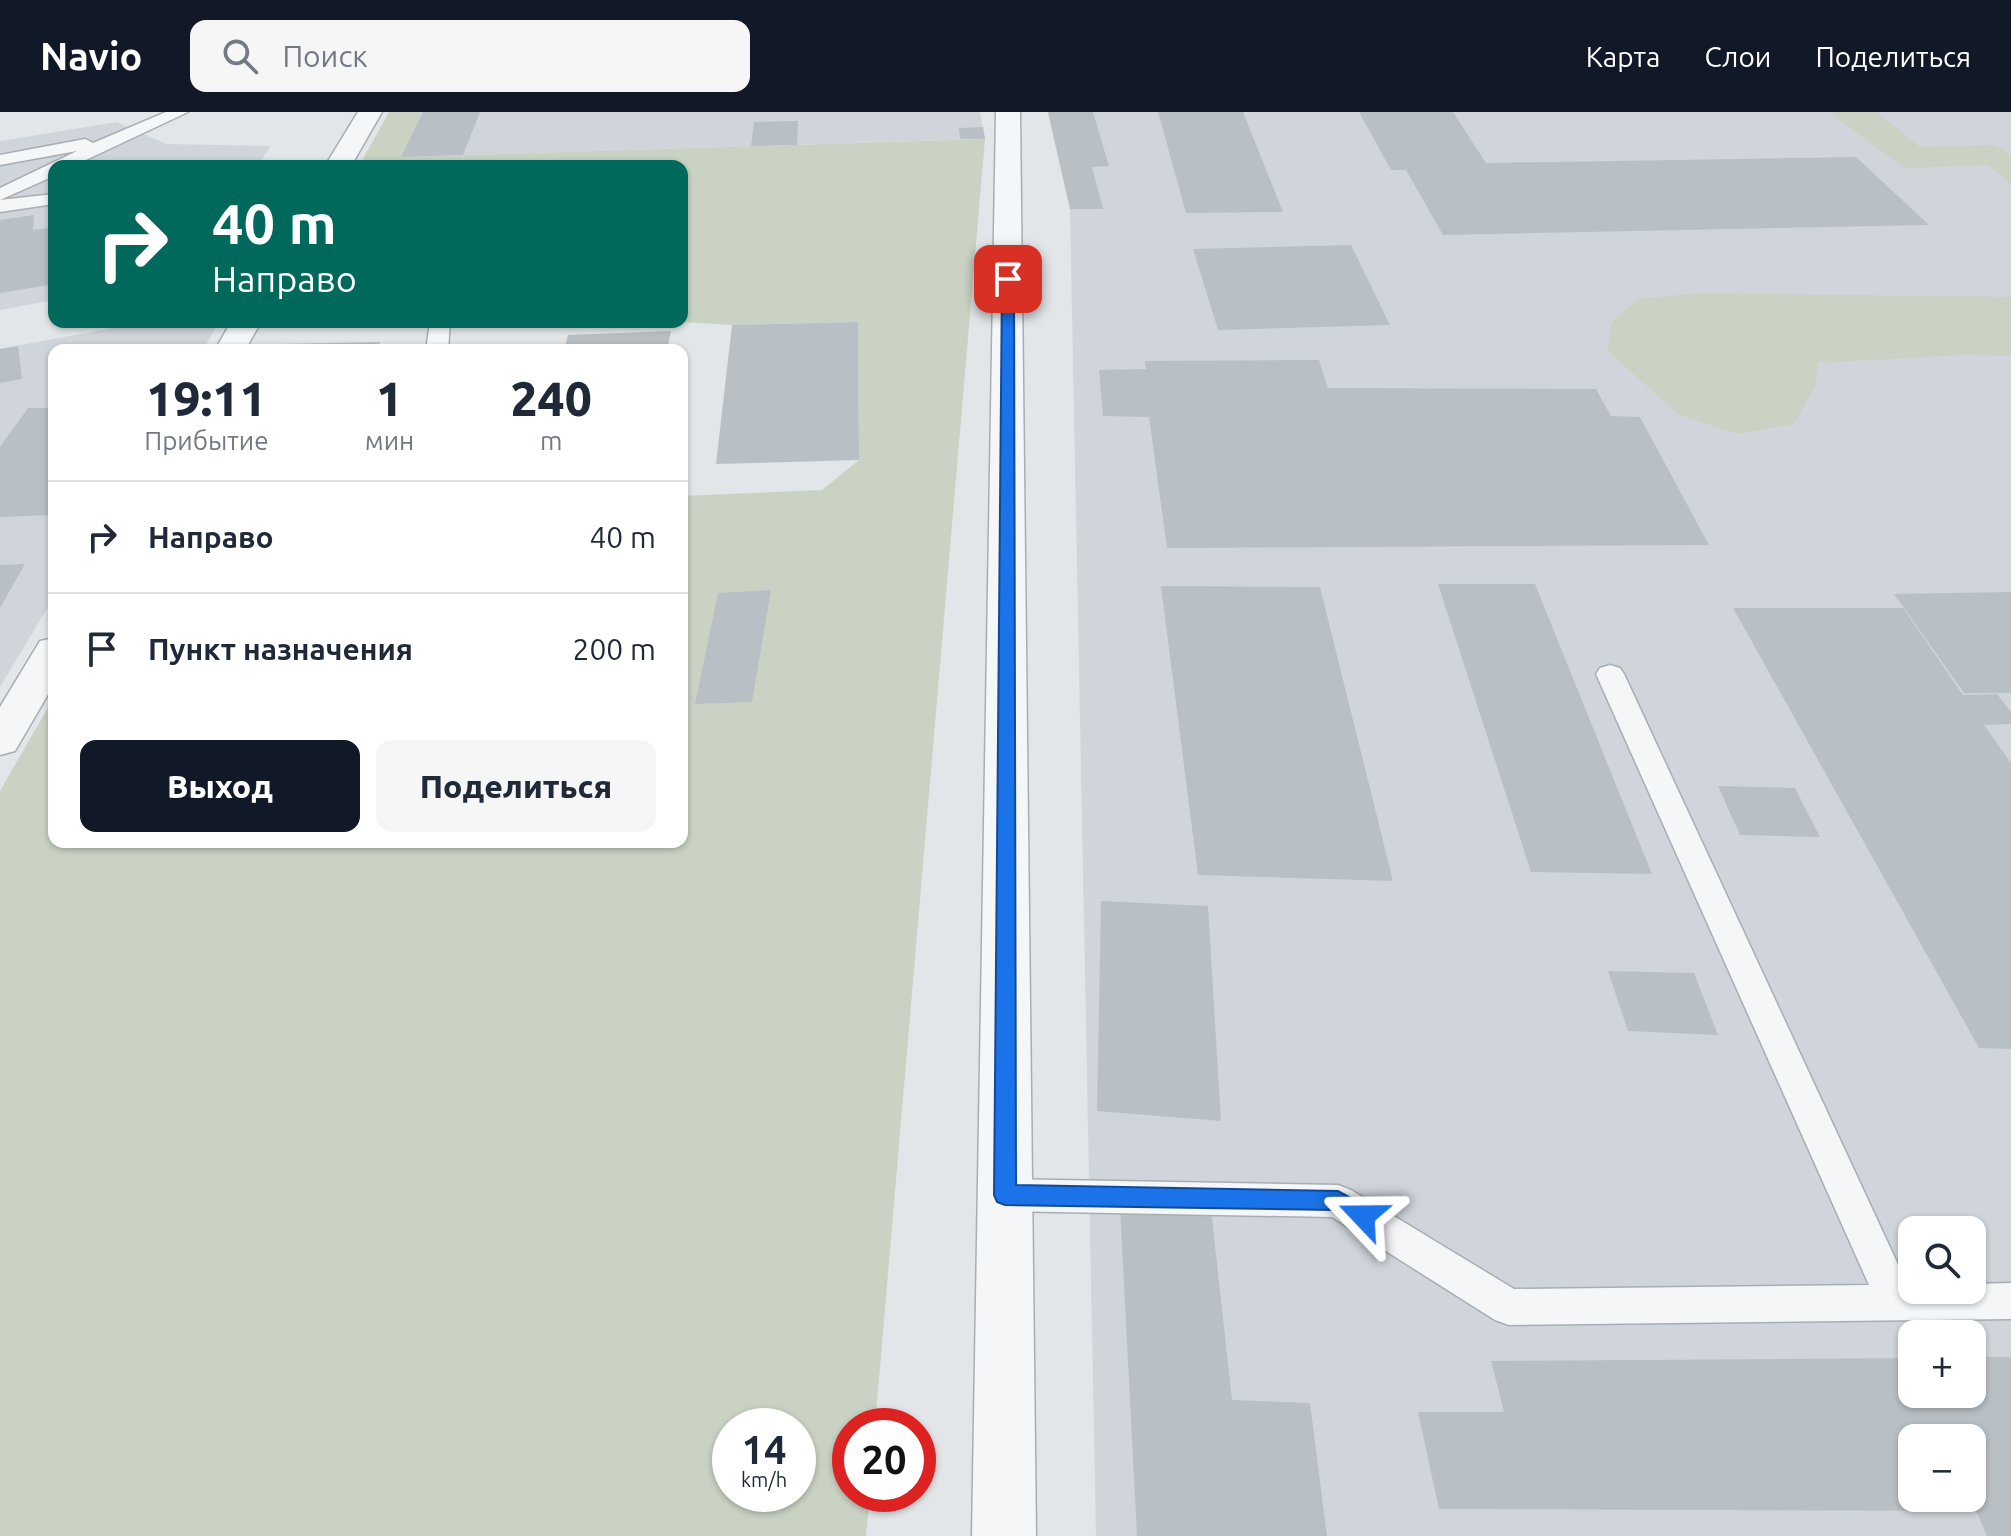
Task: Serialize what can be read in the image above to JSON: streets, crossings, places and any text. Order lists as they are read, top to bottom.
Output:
{
  "page": {
    "header": "Navio",
    "search": "Поиск",
    "nav": ["Карта", "Слои", "Поделиться"],
    "turn": ["40 m", "Направо"],
    "eta": [
      "19:11",
      "Прибытие",
      "1",
      "мин",
      "240",
      "m"
    ],
    "list": [
      {
        "name": "Направо",
        "value": "40 m"
      },
      {
        "name": "Пункт назначения",
        "value": "200 m"
      }
    ],
    "buttons": ["Выход", "Поделиться"],
    "map_buttons": ["+", "−"],
    "speed": "14 km/h",
    "limit": "20"
  }
}
